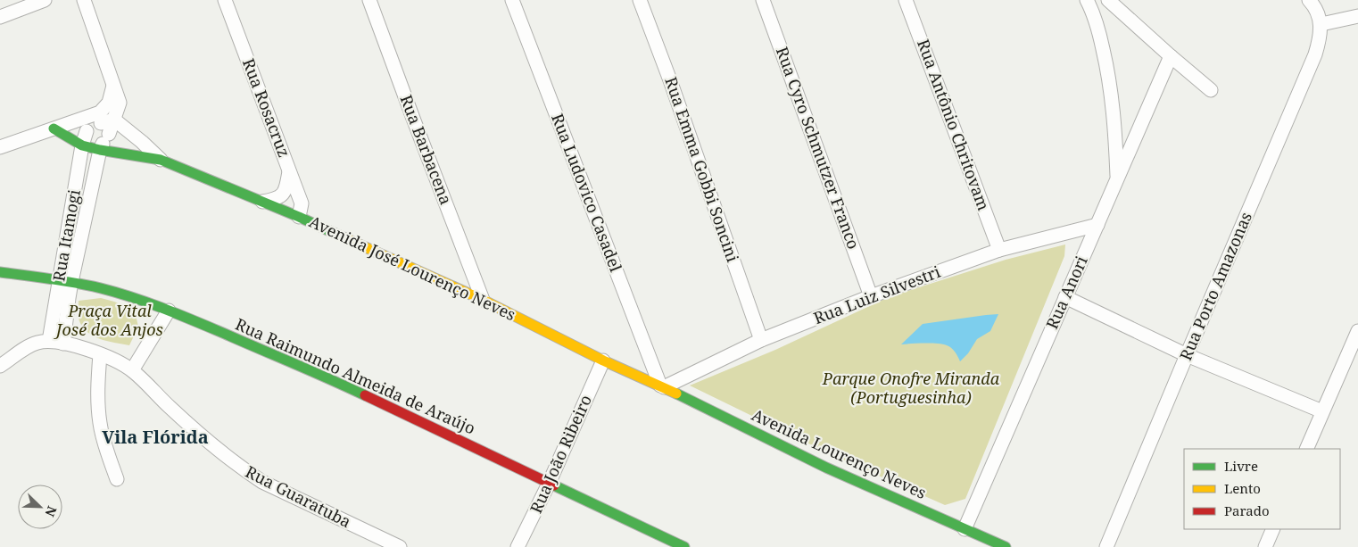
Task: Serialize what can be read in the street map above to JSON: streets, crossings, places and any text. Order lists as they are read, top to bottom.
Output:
{
  "streets": {
    "street": [
      "Rua Rosacruz",
      "Rua Antônio Chritovam",
      "Rua Cyro Schmutzer Franco",
      "Rua Barbacena",
      "Rua Emma Gobbi Soncini",
      "Rua Ludovico Casadel",
      "Rua Itamogi",
      "Avenida José Lourenço Neves",
      "Rua Porto Amazonas",
      "Rua Anori",
      "Rua Luiz Silvestri",
      "Rua Raimundo Almeida de Araújo",
      "Rua João Ribeiro",
      "Avenida Lourenço Neves",
      "Rua Guaratuba"
    ]
  },
  "crossings": [
    ["Rua Rosacruz", "Avenida José Lourenço Neves"],
    ["Rua Antônio Chritovam", "Rua Luiz Silvestri"],
    ["Rua Cyro Schmutzer Franco", "Rua Luiz Silvestri"],
    ["Rua Barbacena", "Avenida José Lourenço Neves"],
    ["Rua Emma Gobbi Soncini", "Rua Luiz Silvestri"],
    ["Rua Ludovico Casadel", "Avenida José Lourenço Neves"],
    ["Rua Ludovico Casadel", "Rua Luiz Silvestri"],
    ["Rua Ludovico Casadel", "Avenida Lourenço Neves"],
    ["Rua Itamogi", "Avenida José Lourenço Neves"],
    ["Rua Itamogi", "Rua Raimundo Almeida de Araújo"],
    ["Rua Itamogi", "Rua Guaratuba"],
    ["Avenida José Lourenço Neves", "Rua Luiz Silvestri"],
    ["Avenida José Lourenço Neves", "Rua João Ribeiro"],
    ["Avenida José Lourenço Neves", "Avenida Lourenço Neves"],
    ["Rua Anori", "Rua Luiz Silvestri"],
    ["Rua Anori", "Avenida Lourenço Neves"],
    ["Rua Luiz Silvestri", "Avenida Lourenço Neves"],
    ["Rua Raimundo Almeida de Araújo", "Rua João Ribeiro"]
  ],
  "districts": ["Vila Flórida"],
  "parks": ["Praça Vital José dos Anjos", "Parque Onofre Miranda (Portuguesinha)"],
  "legend": ["Livre", "Lento", "Parado"],
  "north": "bottom right"
}
